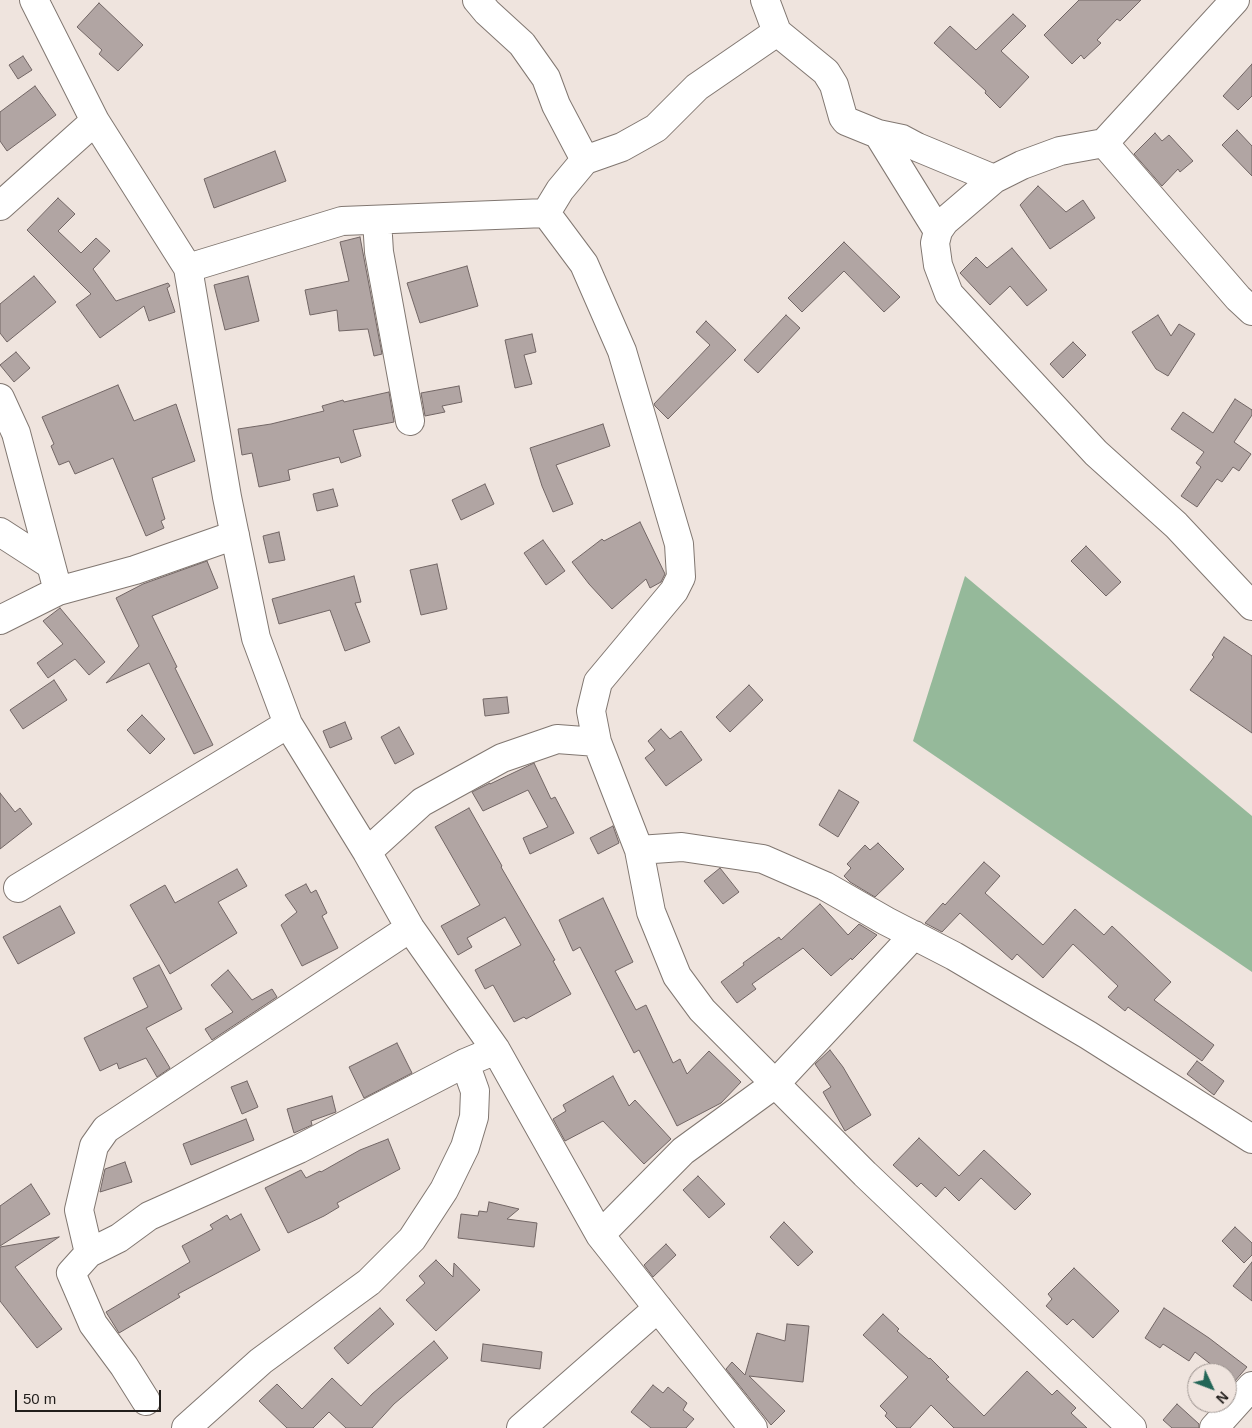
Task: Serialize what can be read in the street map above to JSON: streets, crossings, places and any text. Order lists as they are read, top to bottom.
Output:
{
  "scale_bar": "50 m",
  "north": "bottom right"
}
